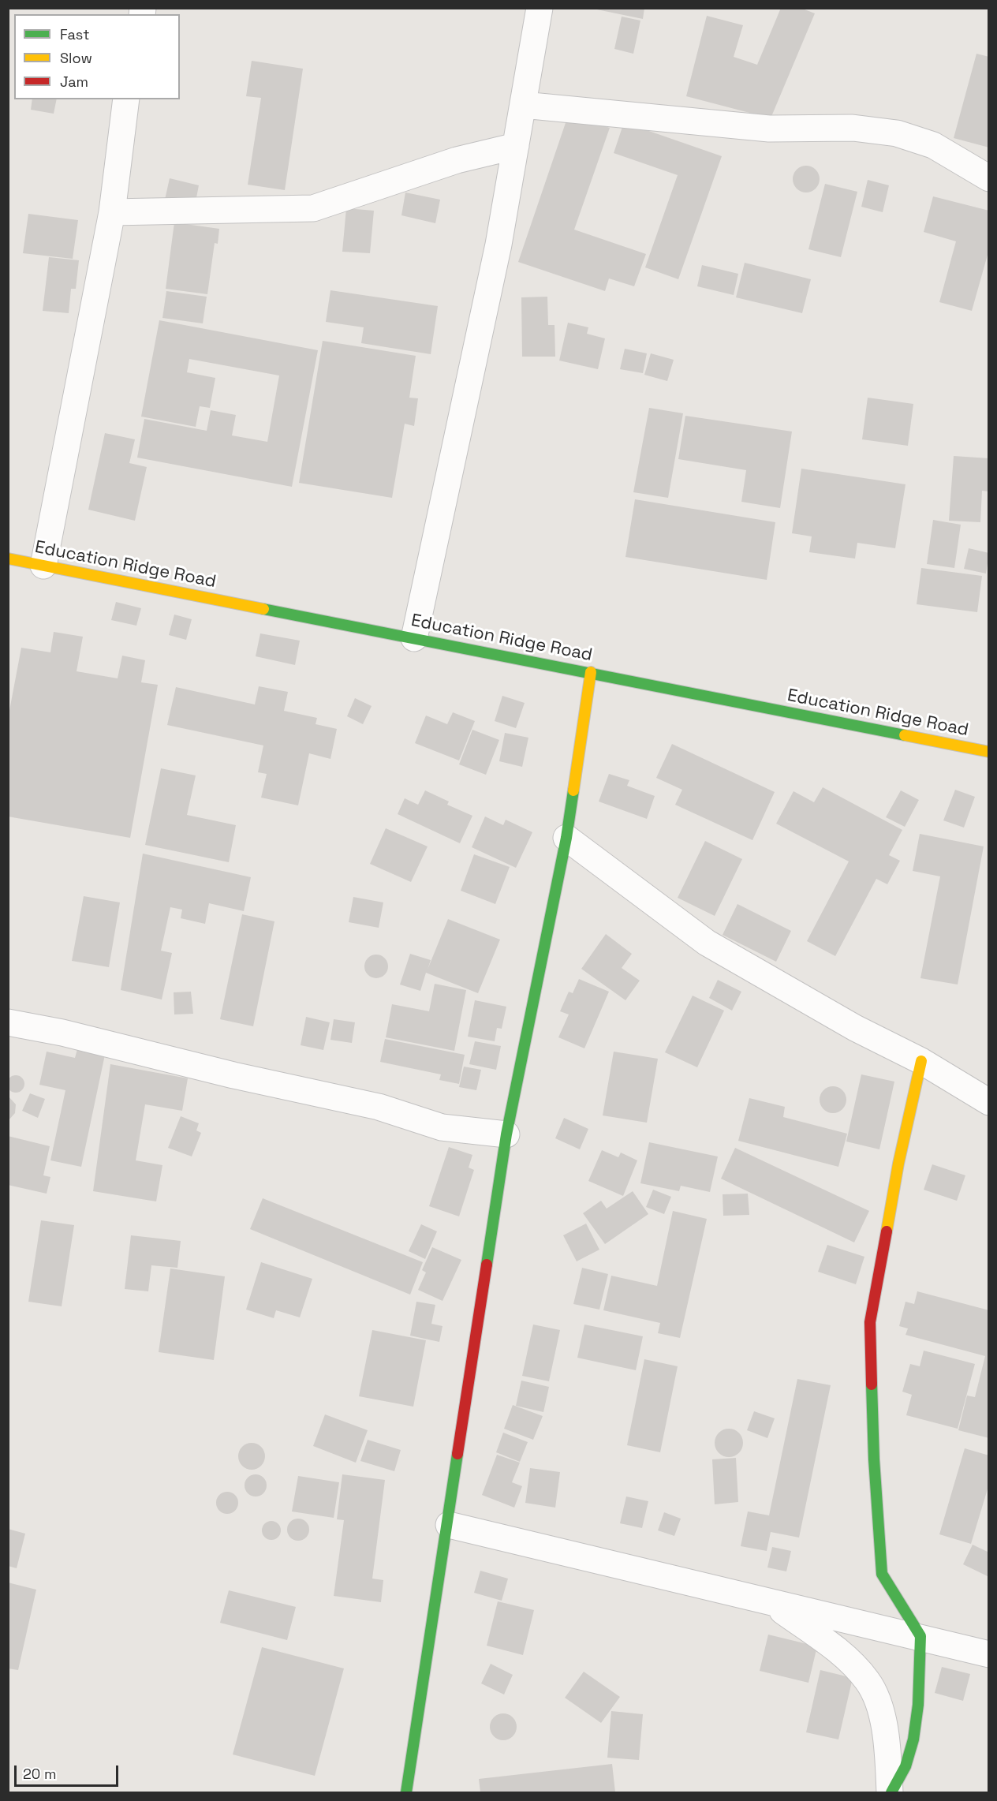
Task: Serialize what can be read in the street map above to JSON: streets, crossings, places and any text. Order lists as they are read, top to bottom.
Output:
{
  "streets": {
    "street": ["Education Ridge Road"]
  },
  "legend": ["Fast", "Slow", "Jam"],
  "scale_bar": "20 m"
}
